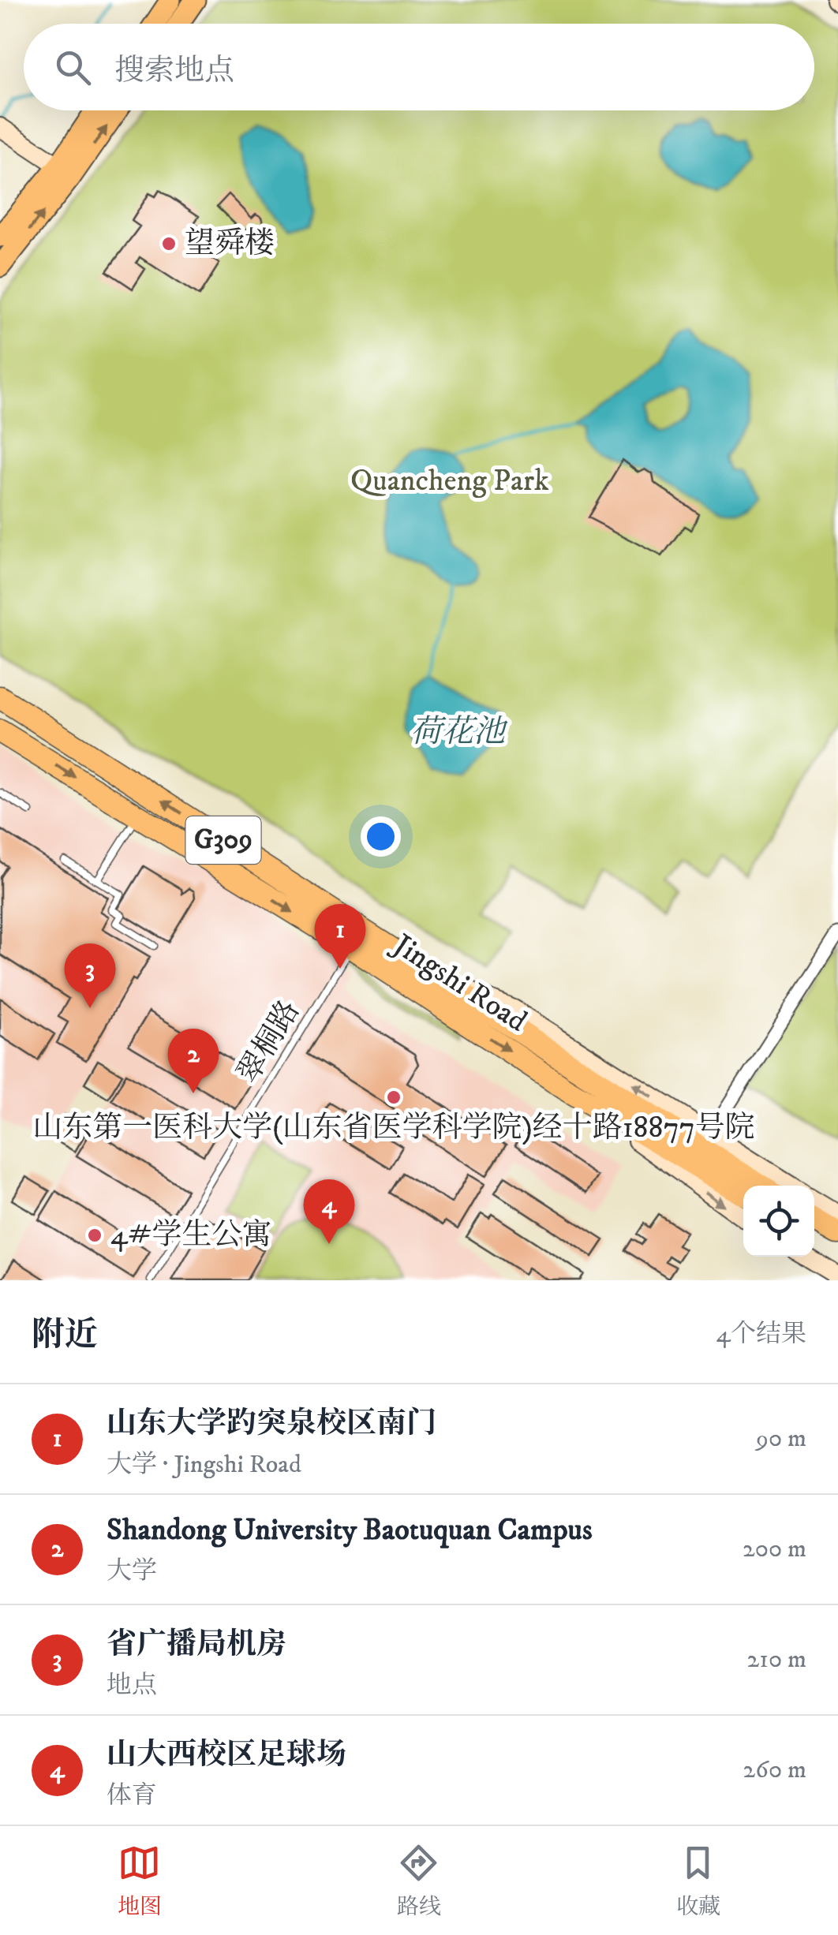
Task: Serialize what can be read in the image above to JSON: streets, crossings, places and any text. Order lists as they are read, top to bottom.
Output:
{
  "streets": {
    "highway": ["G309", "Jingshi Road"],
    "lane": ["翠桐路"]
  },
  "crossings": [
    ["Jingshi Road", "翠桐路"]
  ],
  "water": ["荷花池"],
  "parks": ["Quancheng Park"],
  "places": ["望舜楼", "山东第一医科大学(山东省医学科学院)经十路18877号院", "4#学生公寓"],
  "page": {
    "search": "搜索地点",
    "pins": [
      "1",
      "3",
      "2",
      "4"
    ],
    "heading": ["附近", "4个结果"],
    "list": [
      {
        "mark": "1",
        "name": "山东大学趵突泉校区南门",
        "note": "大学 · Jingshi Road",
        "value": "90 m"
      },
      {
        "mark": "2",
        "name": "Shandong University Baotuquan Campus",
        "note": "大学",
        "value": "200 m"
      },
      {
        "mark": "3",
        "name": "省广播局机房",
        "note": "地点",
        "value": "210 m"
      },
      {
        "mark": "4",
        "name": "山大西校区足球场",
        "note": "体育",
        "value": "260 m"
      }
    ],
    "nav": ["地图", "路线", "收藏"]
  }
}
